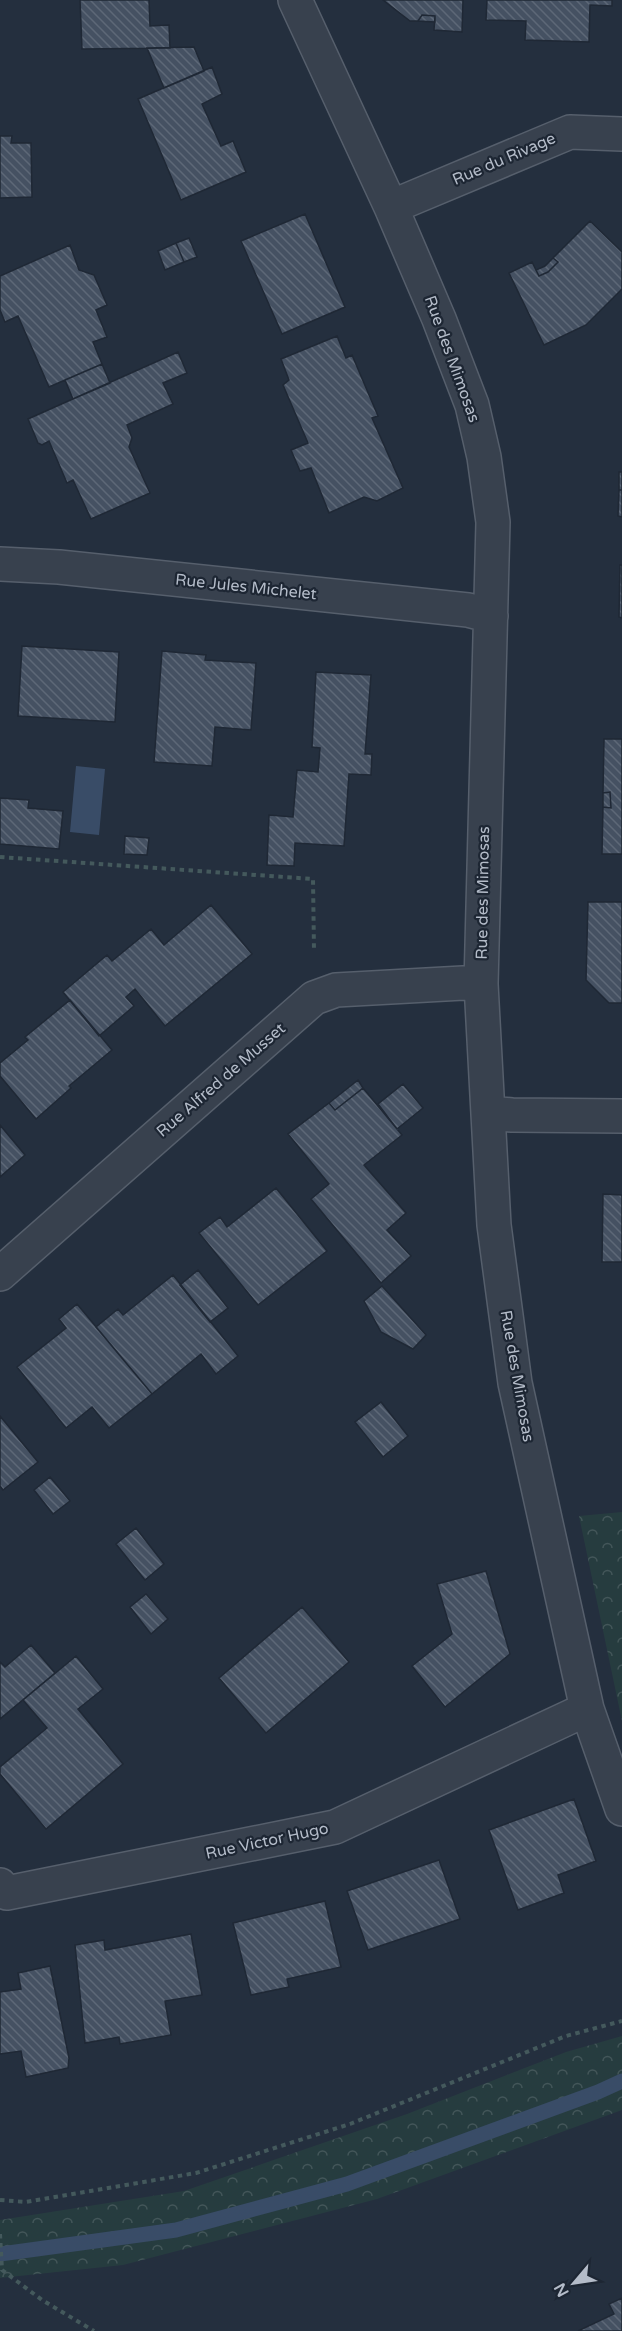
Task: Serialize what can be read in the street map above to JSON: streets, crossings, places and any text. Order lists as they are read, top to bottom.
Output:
{
  "streets": {
    "street": [
      "Rue du Rivage",
      "Rue des Mimosas",
      "Rue Jules Michelet",
      "Rue Alfred de Musset",
      "Rue Victor Hugo"
    ]
  },
  "crossings": [
    ["Rue du Rivage", "Rue des Mimosas"],
    ["Rue des Mimosas", "Rue Jules Michelet"],
    ["Rue des Mimosas", "Rue Alfred de Musset"],
    ["Rue des Mimosas", "Rue Victor Hugo"]
  ],
  "north": "bottom left"
}
